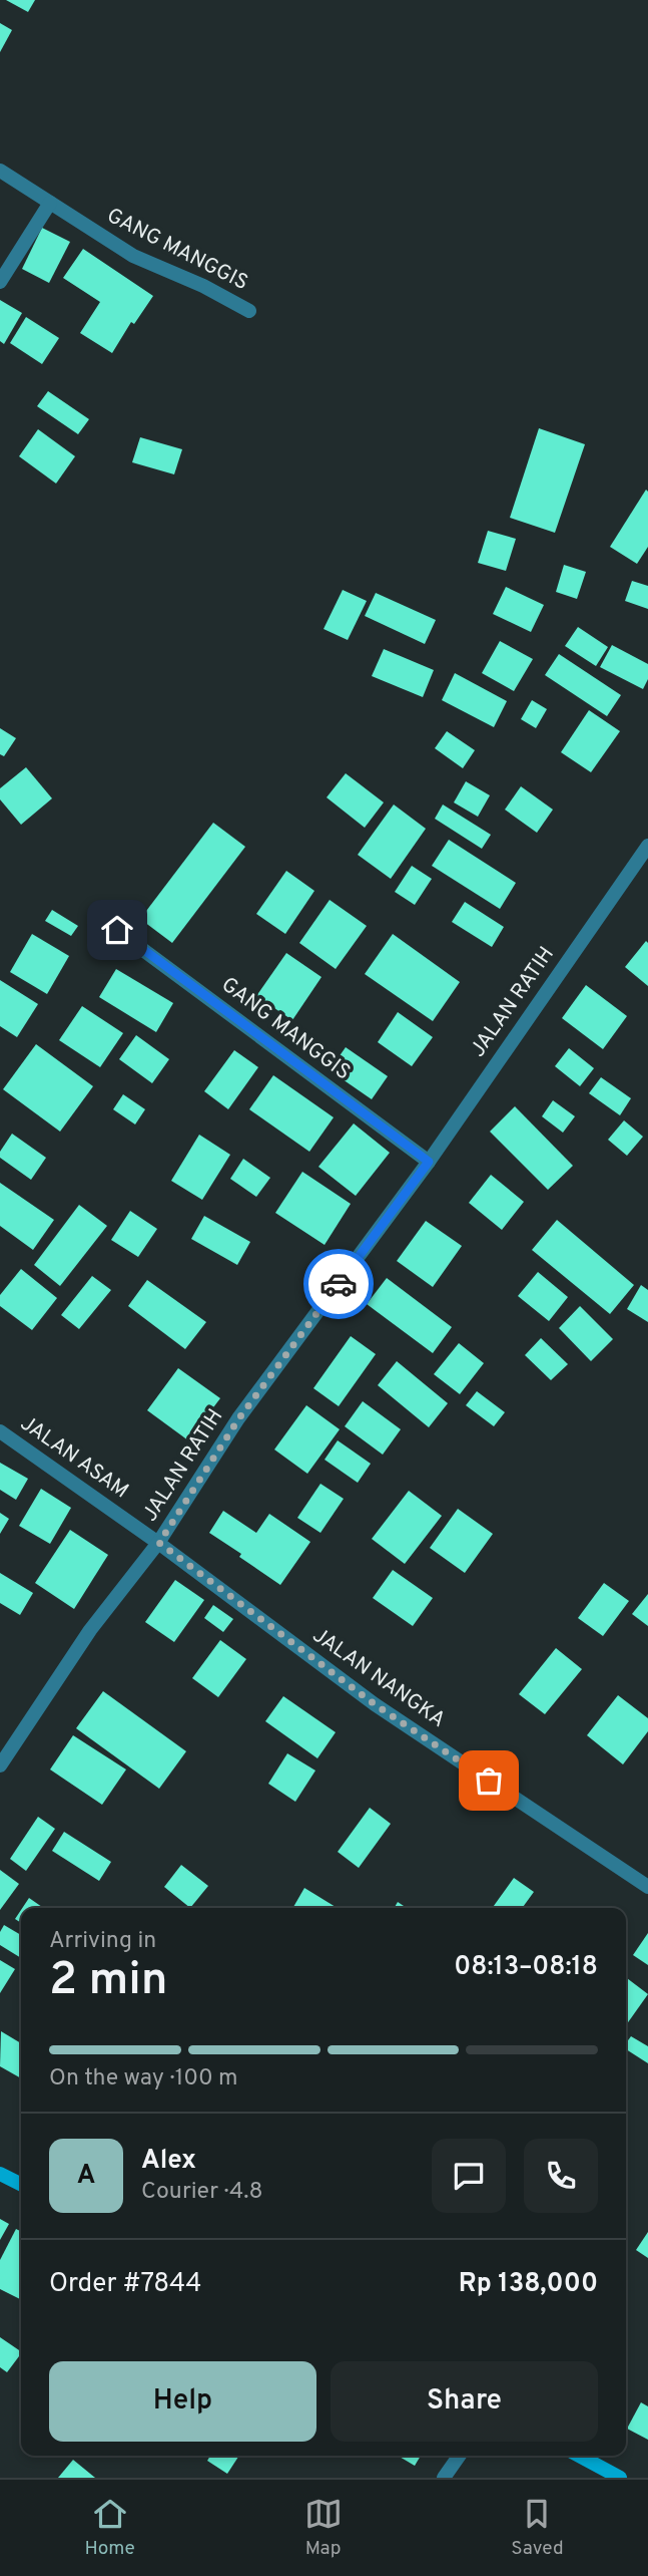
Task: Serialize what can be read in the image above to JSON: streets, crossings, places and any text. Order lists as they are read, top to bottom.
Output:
{
  "streets": {
    "street": [
      "GANG MANGGIS",
      "JALAN RATIH",
      "JALAN ASAM",
      "JALAN NANGKA"
    ]
  },
  "crossings": [
    ["GANG MANGGIS", "JALAN RATIH"],
    ["JALAN RATIH", "JALAN ASAM"],
    ["JALAN RATIH", "JALAN NANGKA"],
    ["JALAN ASAM", "JALAN NANGKA"]
  ],
  "page": {
    "heading": ["2 min", "Arriving in", "08:13–08:18"],
    "panel": [
      "Alex",
      "Courier · 4.8",
      "Order #7844",
      "Rp 138,000"
    ],
    "bar": "On the way · 100 m",
    "round": "A",
    "buttons": ["Help", "Share"],
    "tabs": ["Home", "Map", "Saved"]
  }
}
